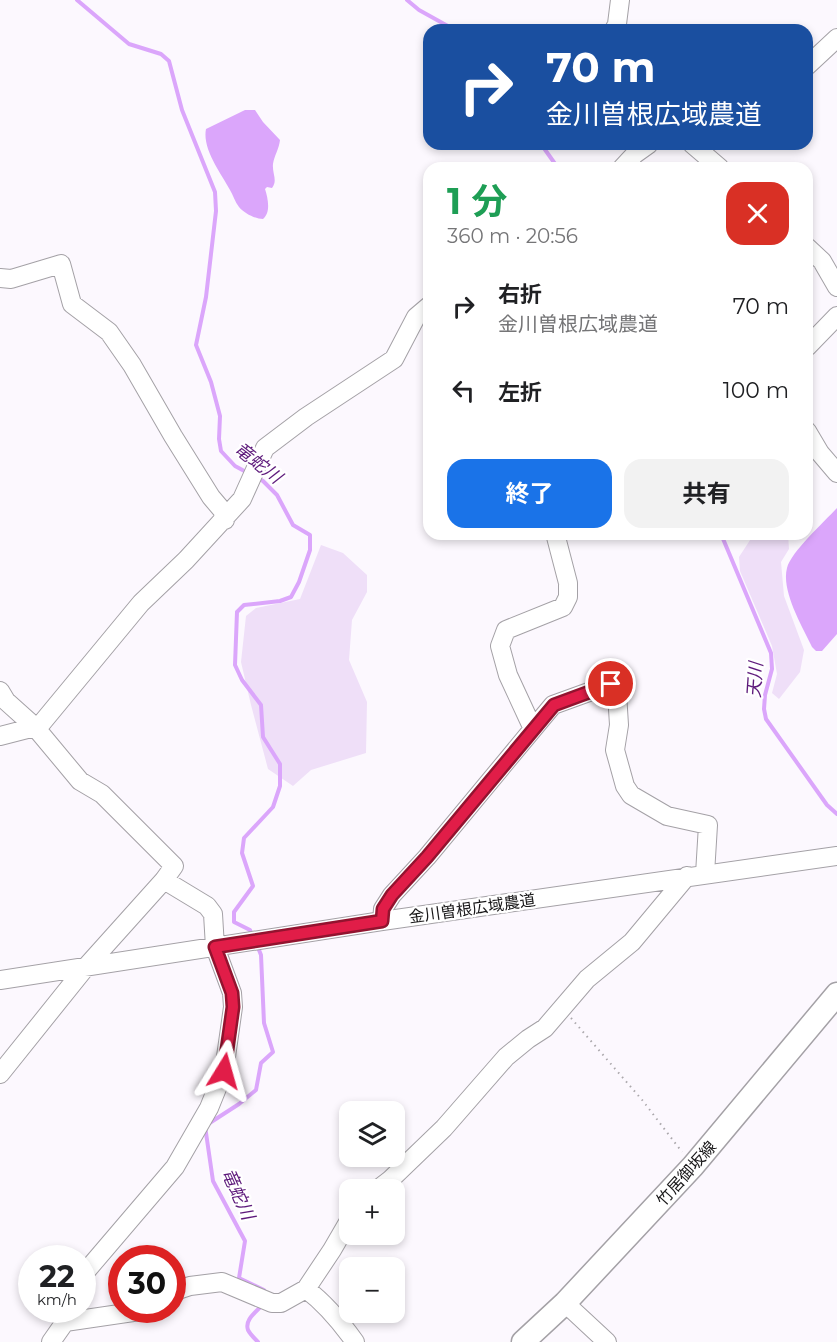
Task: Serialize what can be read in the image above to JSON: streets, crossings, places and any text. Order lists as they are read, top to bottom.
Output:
{
  "streets": {
    "main road": ["竹居御坂線"],
    "street": ["金川曽根広域農道"]
  },
  "water": ["竜蛇川", "天川"],
  "page": {
    "turn": ["70 m", "金川曽根広域農道"],
    "heading": ["1 分", "360 m · 20:56"],
    "list": [
      {
        "name": "右折",
        "note": "金川曽根広域農道",
        "value": "70 m"
      },
      {
        "name": "左折",
        "value": "100 m"
      }
    ],
    "buttons": ["終了", "共有"],
    "map_buttons": ["+", "−"],
    "speed": "22 km/h",
    "limit": "30"
  }
}
